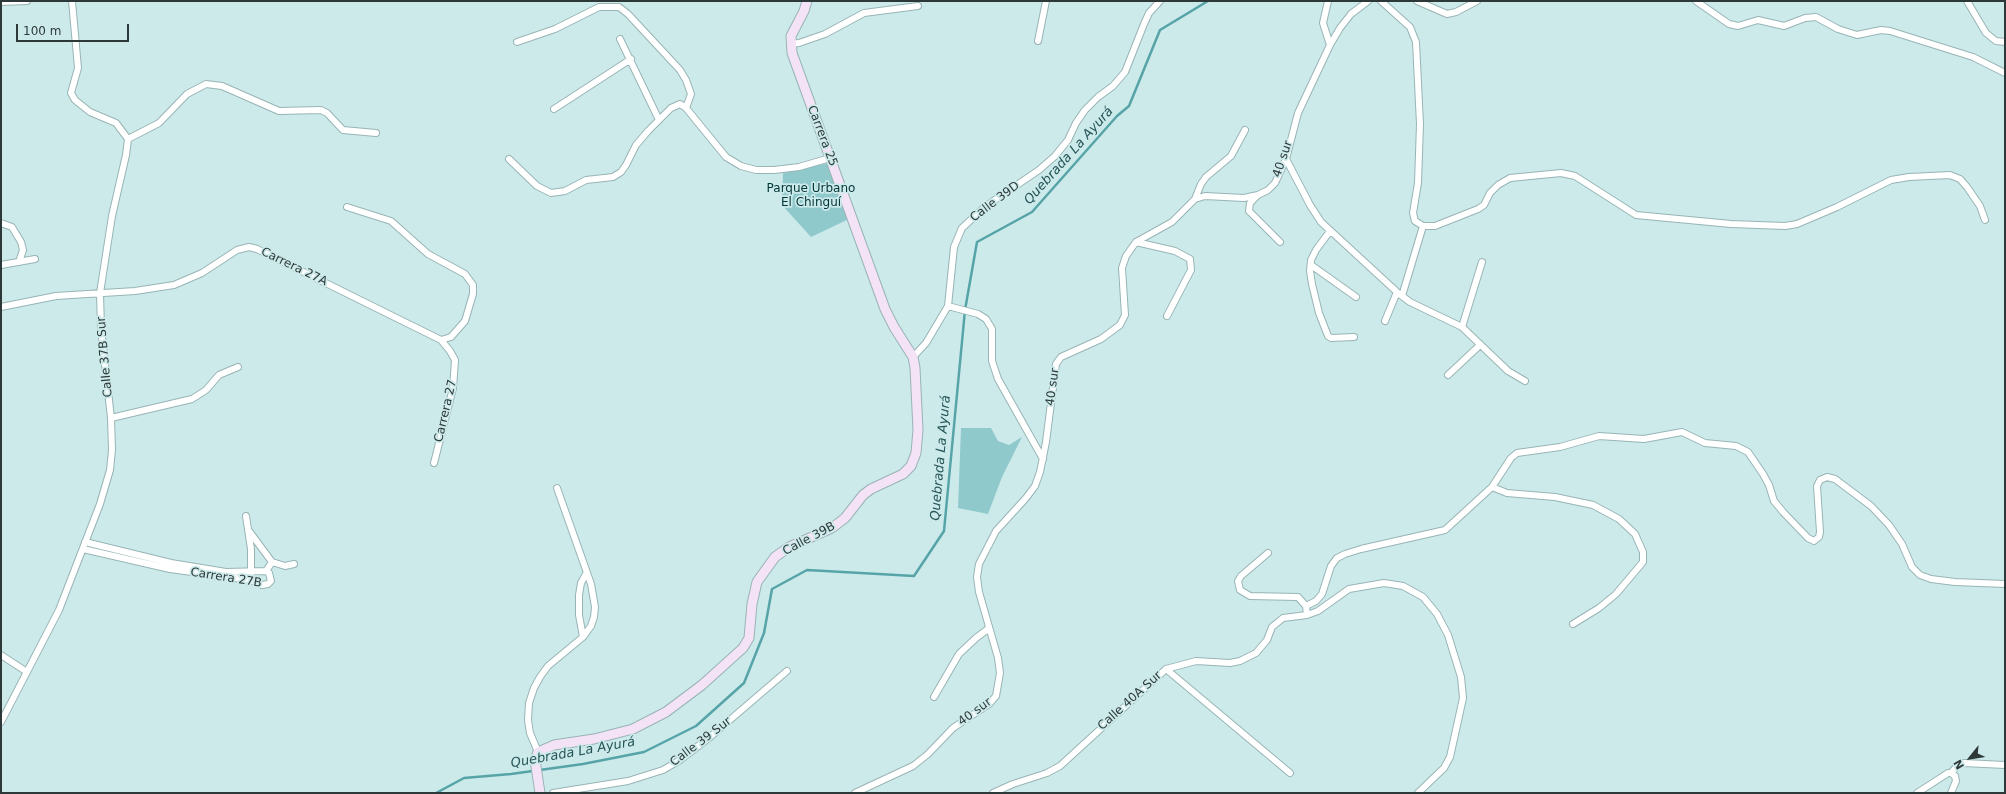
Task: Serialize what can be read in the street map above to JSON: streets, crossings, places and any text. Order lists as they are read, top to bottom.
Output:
{
  "streets": {
    "street": [
      "Carrera 25",
      "40 sur",
      "Calle 39D",
      "Carrera 27A",
      "Calle 37B Sur",
      "Carrera 27",
      "Calle 39B",
      "Carrera 27B",
      "Calle 40A Sur",
      "Calle 39 Sur"
    ]
  },
  "crossings": [
    ["Carrera 25", "Calle 39B"],
    ["Carrera 27A", "Calle 37B Sur"],
    ["Carrera 27A", "Carrera 27"],
    ["Calle 37B Sur", "Carrera 27B"]
  ],
  "water": ["Quebrada La Ayurá"],
  "parks": ["Parque Urbano El Chinguí"],
  "scale_bar": "100 m",
  "north": "bottom left"
}
